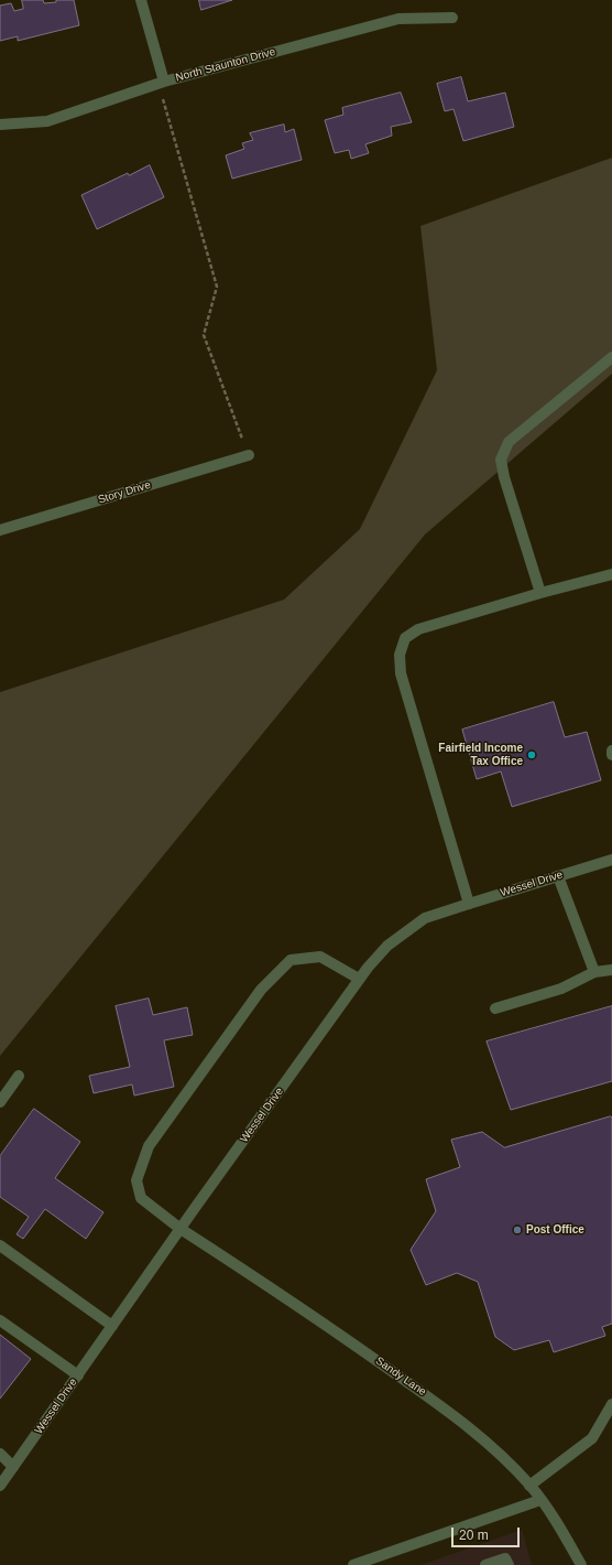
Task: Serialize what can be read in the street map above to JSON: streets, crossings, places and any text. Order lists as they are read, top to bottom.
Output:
{
  "streets": {
    "street": [
      "North Staunton Drive",
      "Story Drive",
      "Wessel Drive",
      "Sandy Lane"
    ]
  },
  "crossings": [
    ["Wessel Drive", "Sandy Lane"]
  ],
  "places": ["Fairfield Income Tax Office", "Post Office"],
  "scale_bar": "20 m"
}
